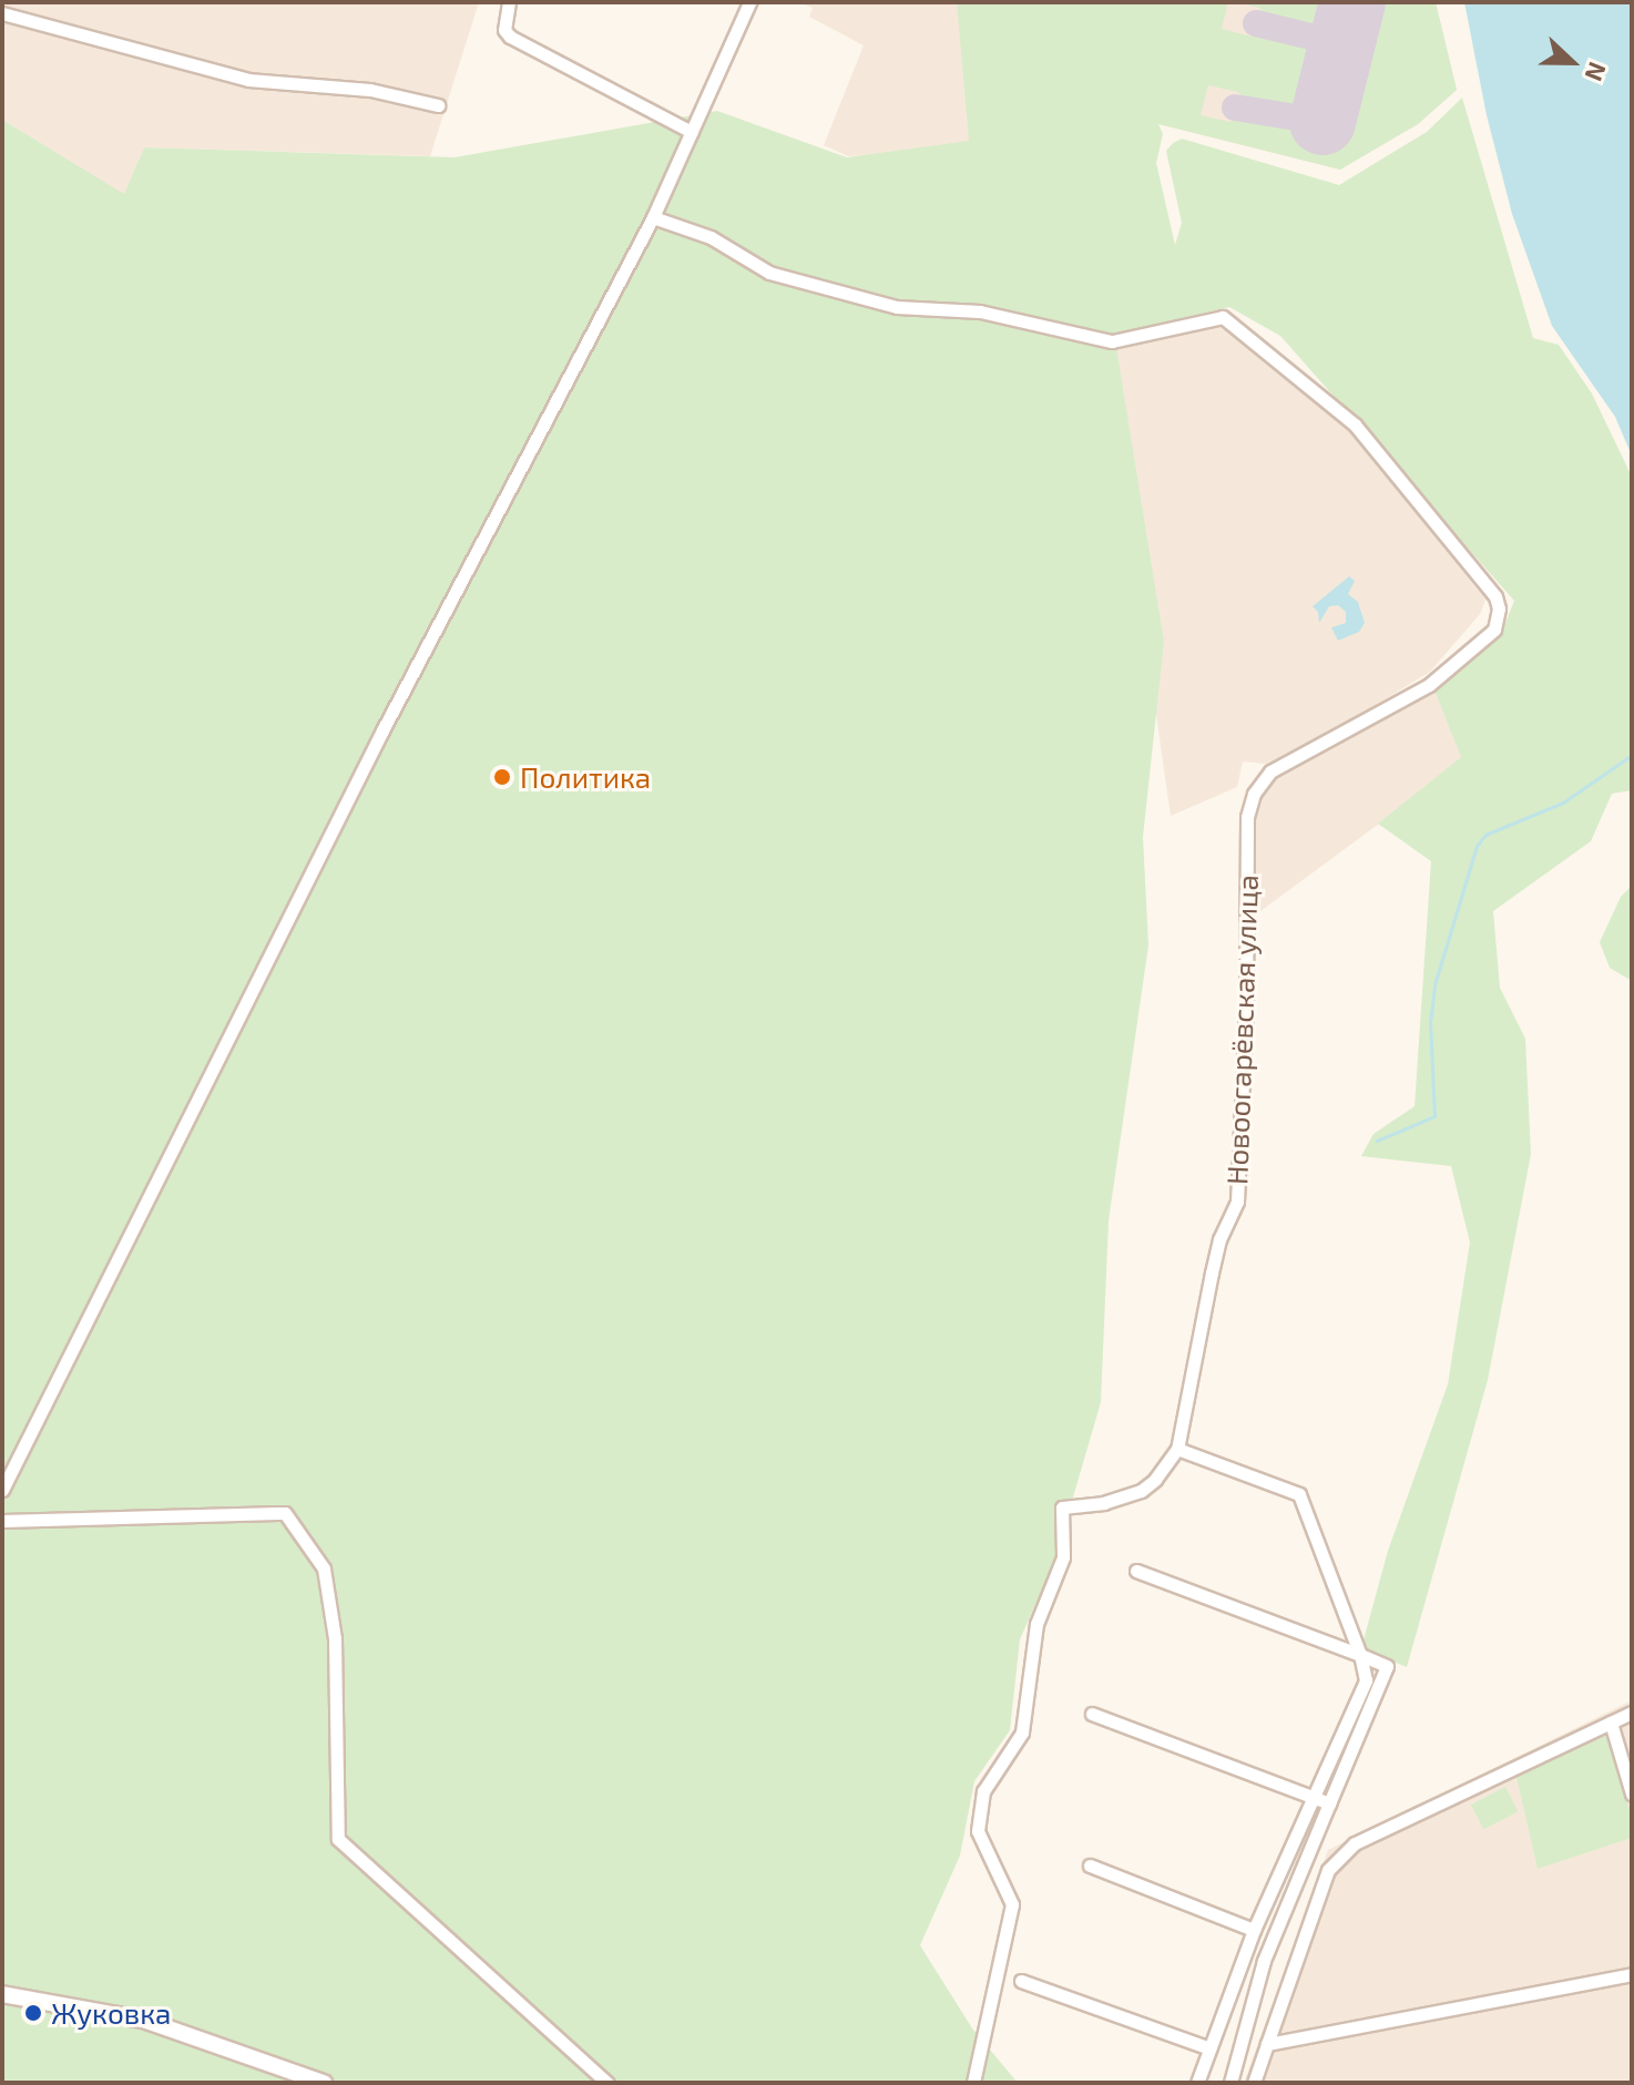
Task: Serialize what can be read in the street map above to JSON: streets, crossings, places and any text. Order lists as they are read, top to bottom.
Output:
{
  "streets": {
    "street": ["Новоогарёвская улица"]
  },
  "places": ["Политика", "Жуковка"],
  "north": "right"
}
